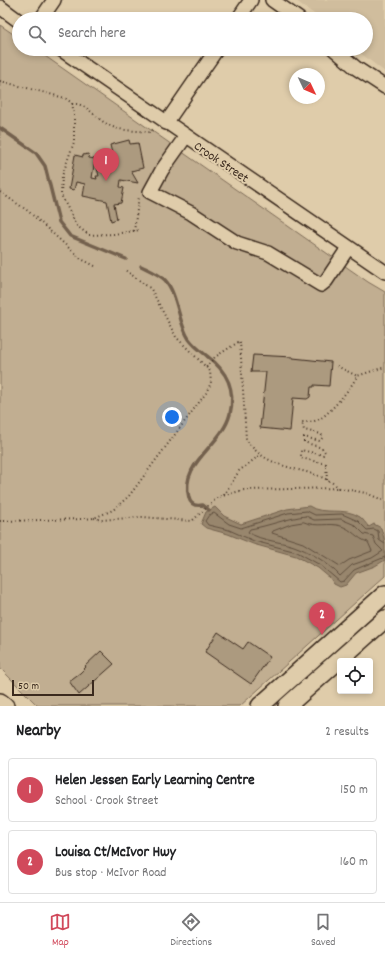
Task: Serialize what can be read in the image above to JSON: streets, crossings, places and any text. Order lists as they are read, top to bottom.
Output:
{
  "streets": {
    "street": ["Crook Street"]
  },
  "scale_bar": "50 m",
  "north": "bottom right",
  "page": {
    "search": "Search here",
    "pins": ["1", "2"],
    "scale": "50 m",
    "heading": ["Nearby", "2 results"],
    "list": [
      {
        "mark": "1",
        "name": "Helen Jessen Early Learning Centre",
        "note": "School · Crook Street",
        "value": "150 m"
      },
      {
        "mark": "2",
        "name": "Louisa Ct/McIvor Hwy",
        "note": "Bus stop · McIvor Road",
        "value": "160 m"
      }
    ],
    "nav": ["Map", "Directions", "Saved"]
  }
}
